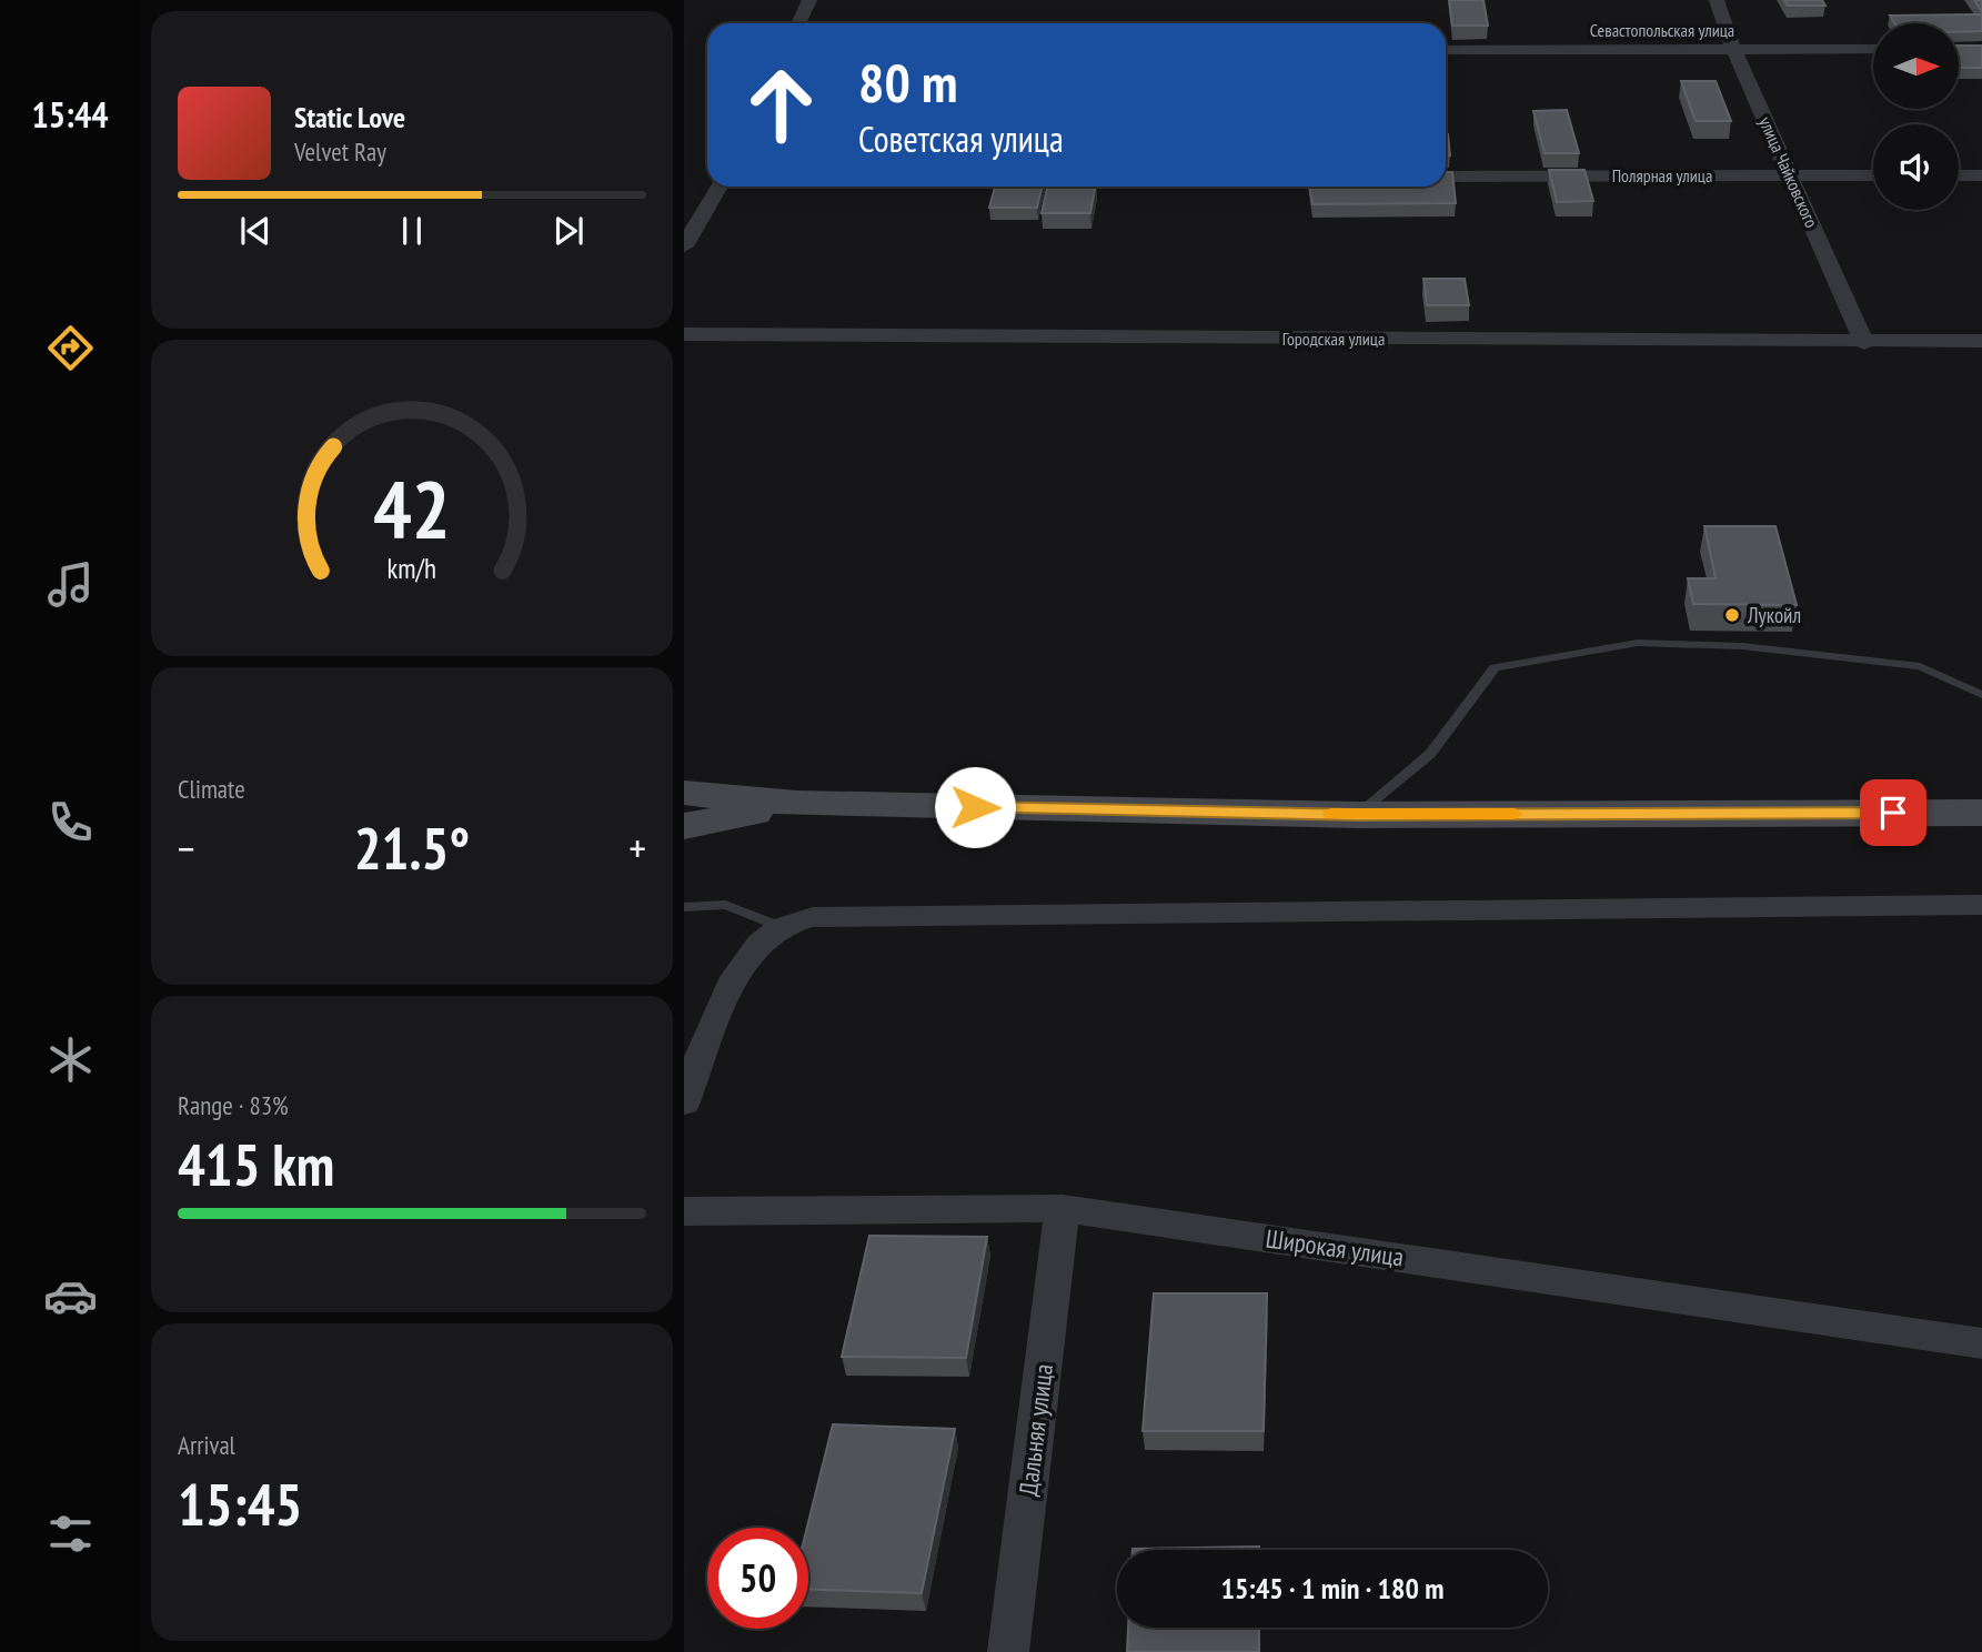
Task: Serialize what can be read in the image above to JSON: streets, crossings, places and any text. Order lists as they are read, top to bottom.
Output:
{
  "streets": {
    "street": [
      "Севастопольская улица",
      "улица Чайковского",
      "Полярная улица",
      "Городская улица",
      "Широкая улица",
      "Дальняя улица"
    ]
  },
  "crossings": [
    ["Севастопольская улица", "улица Чайковского"],
    ["улица Чайковского", "Полярная улица"],
    ["улица Чайковского", "Городская улица"],
    ["Широкая улица", "Дальняя улица"]
  ],
  "places": ["Лукойл"],
  "north": "right",
  "page": {
    "tabs": "15:44",
    "turn": ["80 m", "Советская улица"],
    "song": ["Static Love", "Velvet Ray"],
    "tile": [
      "Climate",
      ["Range · 83%", "415 km"],
      ["Arrival", "15:45"]
    ],
    "heat": ["−", "21.5°", "+"],
    "limit": "50",
    "trip": "15:45 · 1 min · 180 m",
    "gauge": ["42", "km/h"]
  }
}
